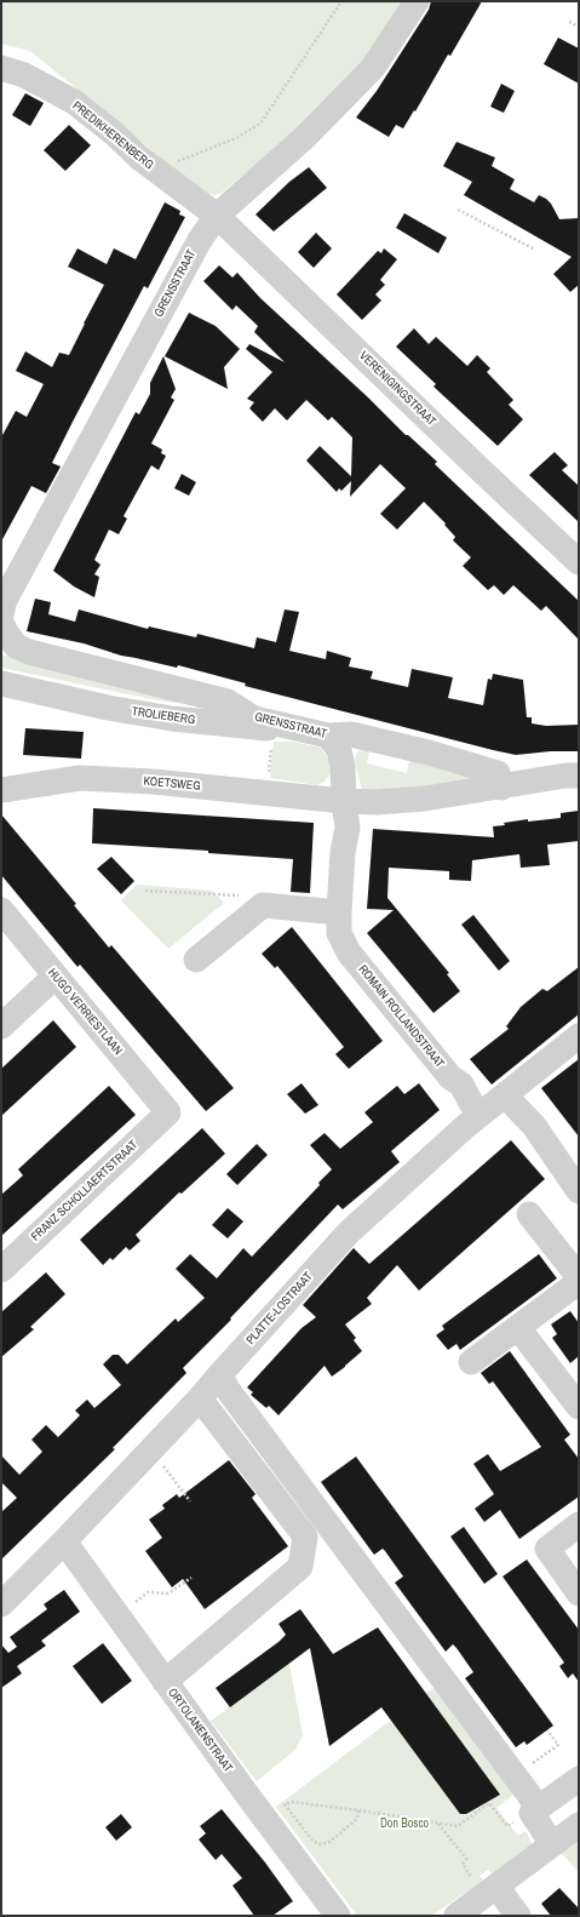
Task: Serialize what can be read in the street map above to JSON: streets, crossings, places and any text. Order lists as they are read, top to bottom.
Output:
{
  "streets": {
    "street": [
      "PREDIKHERENBERG",
      "GRENSSTRAAT",
      "VERENIGINGSTRAAT",
      "TROLIEBERG",
      "KOETSWEG",
      "HUGO VERRIESTLAAN",
      "ROMAIN ROLLANDSTRAAT",
      "FRANZ SCHOLLAERTSTRAAT",
      "PLATTE-LOSTRAAT",
      "ORTOLANENSTRAAT"
    ]
  },
  "crossings": [
    ["PREDIKHERENBERG", "GRENSSTRAAT"],
    ["PREDIKHERENBERG", "VERENIGINGSTRAAT"],
    ["GRENSSTRAAT", "VERENIGINGSTRAAT"],
    ["GRENSSTRAAT", "TROLIEBERG"],
    ["GRENSSTRAAT", "KOETSWEG"],
    ["KOETSWEG", "ROMAIN ROLLANDSTRAAT"],
    ["HUGO VERRIESTLAAN", "FRANZ SCHOLLAERTSTRAAT"],
    ["ROMAIN ROLLANDSTRAAT", "PLATTE-LOSTRAAT"],
    ["PLATTE-LOSTRAAT", "ORTOLANENSTRAAT"]
  ],
  "parks": ["Don Bosco"]
}
